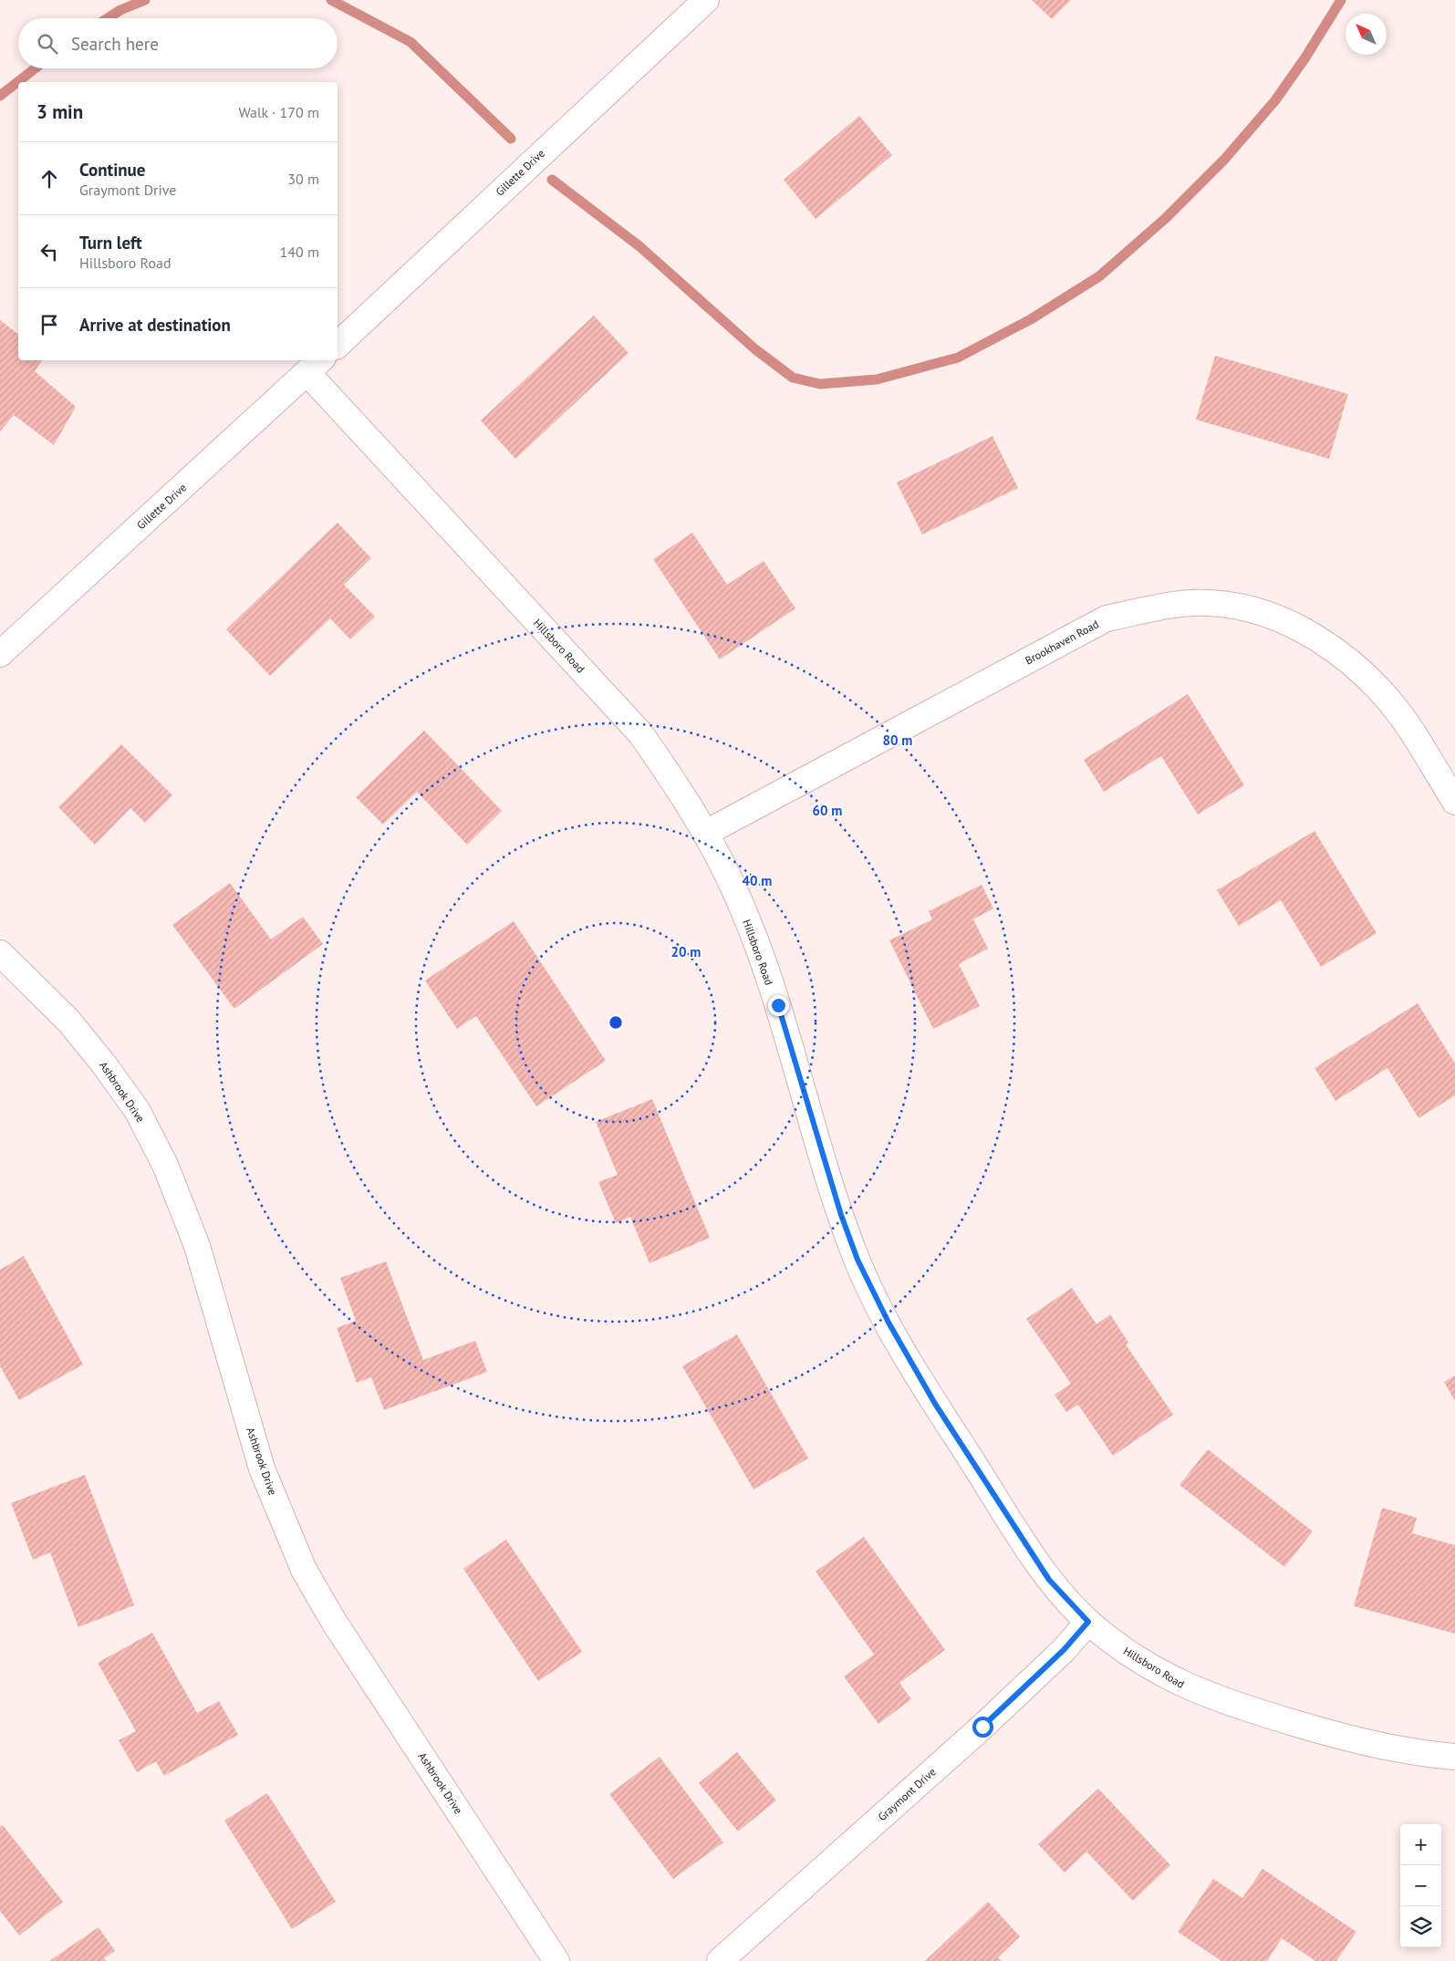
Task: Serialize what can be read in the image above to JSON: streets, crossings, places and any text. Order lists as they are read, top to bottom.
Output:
{
  "streets": {
    "street": [
      "Gillette Drive",
      "Brookhaven Road",
      "Hillsboro Road",
      "Ashbrook Drive",
      "Graymont Drive"
    ]
  },
  "crossings": [
    ["Gillette Drive", "Hillsboro Road"],
    ["Brookhaven Road", "Hillsboro Road"],
    ["Hillsboro Road", "Graymont Drive"]
  ],
  "north": "top left",
  "page": {
    "search": "Search here",
    "heading": ["3 min", "Walk · 170 m"],
    "list": [
      ["Continue", "Graymont Drive", "30 m"],
      ["Turn left", "Hillsboro Road", "140 m"],
      "Arrive at destination"
    ],
    "map_buttons": ["+", "−"]
  },
  "rings": [
    "80 m",
    "60 m",
    "40 m",
    "20 m"
  ]
}
